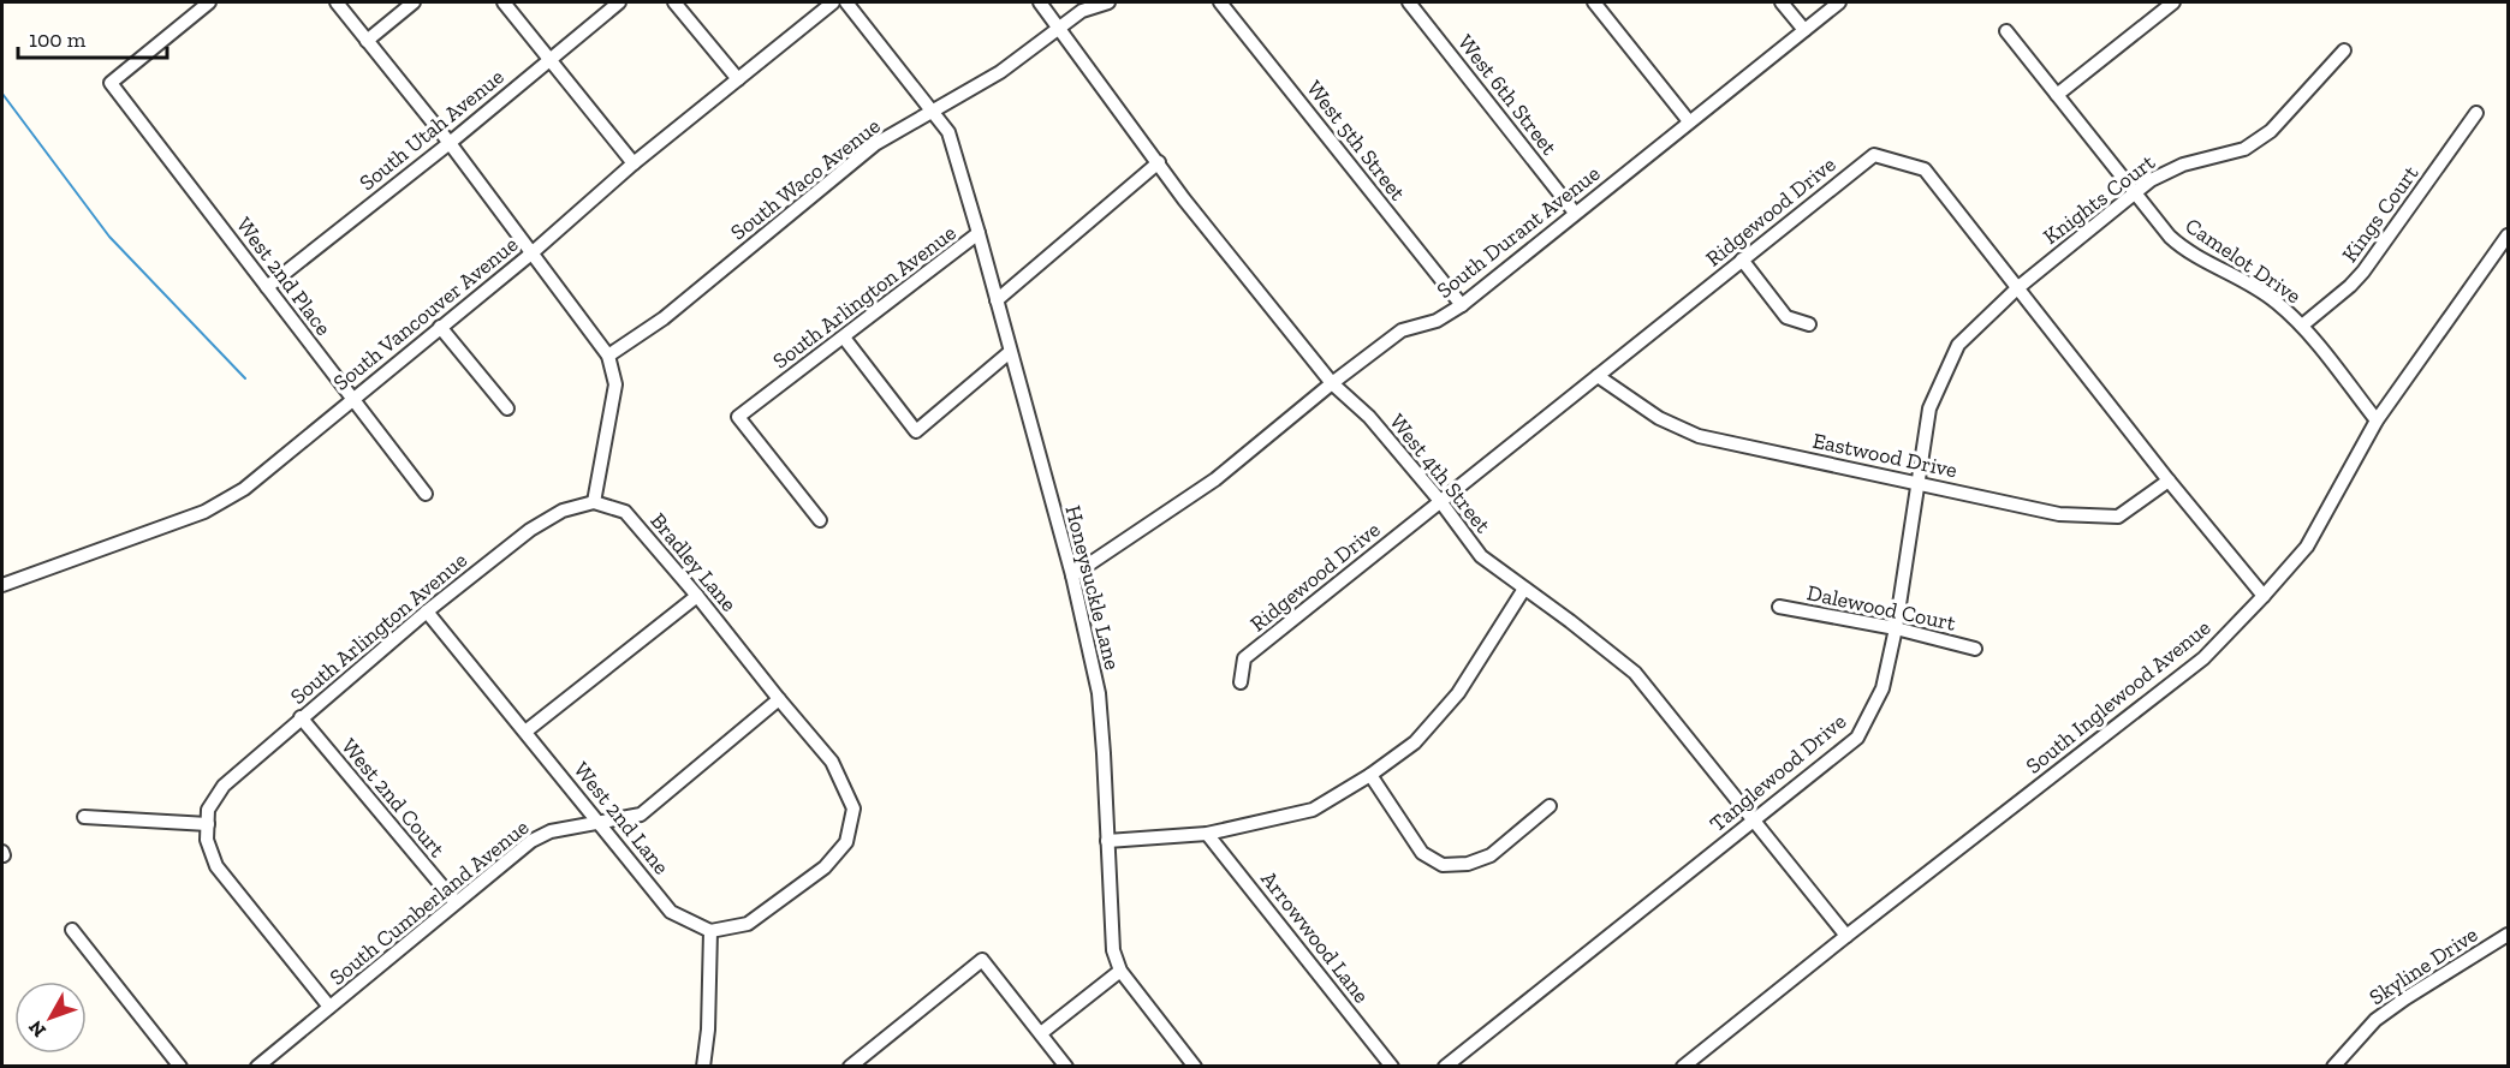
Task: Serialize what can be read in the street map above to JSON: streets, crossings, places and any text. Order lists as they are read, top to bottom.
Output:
{
  "streets": {
    "street": [
      "West 6th Street",
      "South Utah Avenue",
      "West 5th Street",
      "South Waco Avenue",
      "Knights Court",
      "Ridgewood Drive",
      "Kings Court",
      "South Durant Avenue",
      "Camelot Drive",
      "West 2nd Place",
      "South Arlington Avenue",
      "South Vancouver Avenue",
      "Eastwood Drive",
      "West 4th Street",
      "Bradley Lane",
      "Honeysuckle Lane",
      "Dalewood Court",
      "South Inglewood Avenue",
      "Tanglewood Drive",
      "West 2nd Court",
      "West 2nd Lane",
      "South Cumberland Avenue",
      "Arrowwood Lane",
      "Skyline Drive"
    ]
  },
  "crossings": [
    ["West 6th Street", "South Durant Avenue"],
    ["South Utah Avenue", "West 2nd Place"],
    ["West 5th Street", "South Durant Avenue"],
    ["South Waco Avenue", "West 4th Street"],
    ["South Waco Avenue", "Honeysuckle Lane"],
    ["Knights Court", "Ridgewood Drive"],
    ["Knights Court", "Camelot Drive"],
    ["Knights Court", "Tanglewood Drive"],
    ["Ridgewood Drive", "Eastwood Drive"],
    ["Ridgewood Drive", "West 4th Street"],
    ["Ridgewood Drive", "South Inglewood Avenue"],
    ["Ridgewood Drive", "Tanglewood Drive"],
    ["Kings Court", "Camelot Drive"],
    ["South Durant Avenue", "West 4th Street"],
    ["South Durant Avenue", "Honeysuckle Lane"],
    ["Camelot Drive", "South Inglewood Avenue"],
    ["West 2nd Place", "South Vancouver Avenue"],
    ["South Arlington Avenue", "Bradley Lane"],
    ["South Arlington Avenue", "Honeysuckle Lane"],
    ["South Arlington Avenue", "West 2nd Court"],
    ["South Arlington Avenue", "West 2nd Lane"],
    ["Eastwood Drive", "Tanglewood Drive"],
    ["West 4th Street", "South Inglewood Avenue"],
    ["West 4th Street", "Tanglewood Drive"],
    ["Bradley Lane", "West 2nd Lane"],
    ["Bradley Lane", "South Cumberland Avenue"],
    ["Dalewood Court", "Tanglewood Drive"],
    ["West 2nd Court", "South Cumberland Avenue"],
    ["West 2nd Lane", "South Cumberland Avenue"]
  ],
  "scale_bar": "100 m",
  "north": "bottom left"
}
